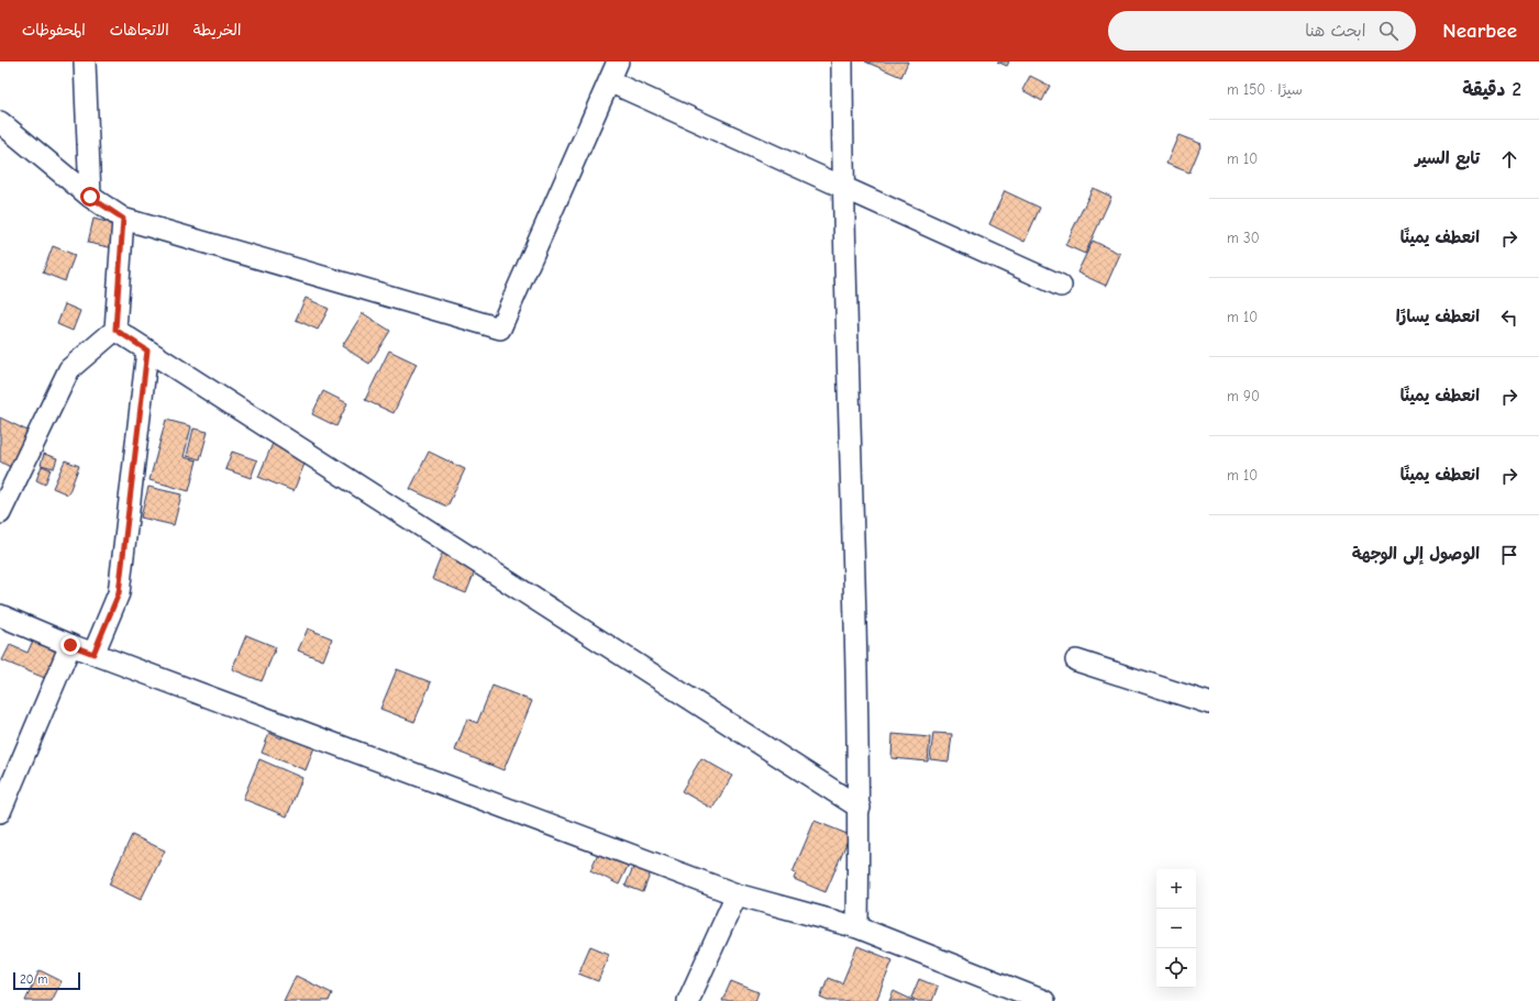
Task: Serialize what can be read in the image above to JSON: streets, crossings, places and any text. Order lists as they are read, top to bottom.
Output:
{
  "scale_bar": "20 m",
  "page": {
    "header": "Nearbee",
    "search": "ابحث هنا",
    "nav": ["الخريطة", "الاتجاهات", "المحفوظات"],
    "heading": ["2 دقيقة", "سيرًا · 150 m"],
    "list": [
      ["تابع السير", "10 m"],
      ["انعطف يمينًا", "30 m"],
      ["انعطف يسارًا", "10 m"],
      ["انعطف يمينًا", "90 m"],
      ["انعطف يمينًا", "10 m"],
      "الوصول إلى الوجهة"
    ],
    "map_buttons": ["+", "−"],
    "scale": "20 m"
  }
}
